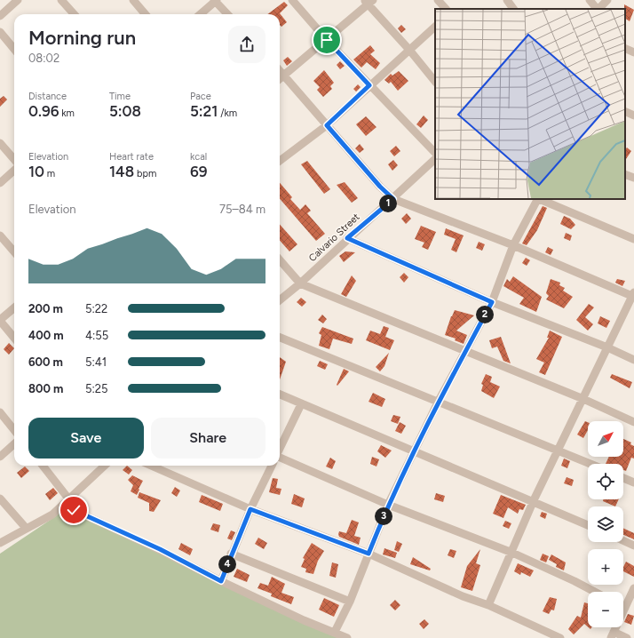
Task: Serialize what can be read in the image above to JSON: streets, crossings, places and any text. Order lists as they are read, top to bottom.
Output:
{
  "streets": {
    "street": ["Calvario Street"]
  },
  "north": "top right",
  "page": {
    "heading": ["Morning run", "08:02"],
    "stats": [
      ["Distance", "0.96 km"],
      ["Time", "5:08"],
      ["Pace", "5:21 /km"],
      ["Elevation", "10 m"],
      ["Heart rate", "148 bpm"],
      ["kcal", "69"]
    ],
    "pins": [
      "1",
      "2",
      "3",
      "4"
    ],
    "chart": ["Elevation", "75–84 m"],
    "list": [
      {
        "name": "200 m",
        "note": "5:22"
      },
      {
        "name": "400 m",
        "note": "4:55"
      },
      {
        "name": "600 m",
        "note": "5:41"
      },
      {
        "name": "800 m",
        "note": "5:25"
      }
    ],
    "buttons": ["Save", "Share"],
    "map_buttons": ["+", "−"]
  }
}
